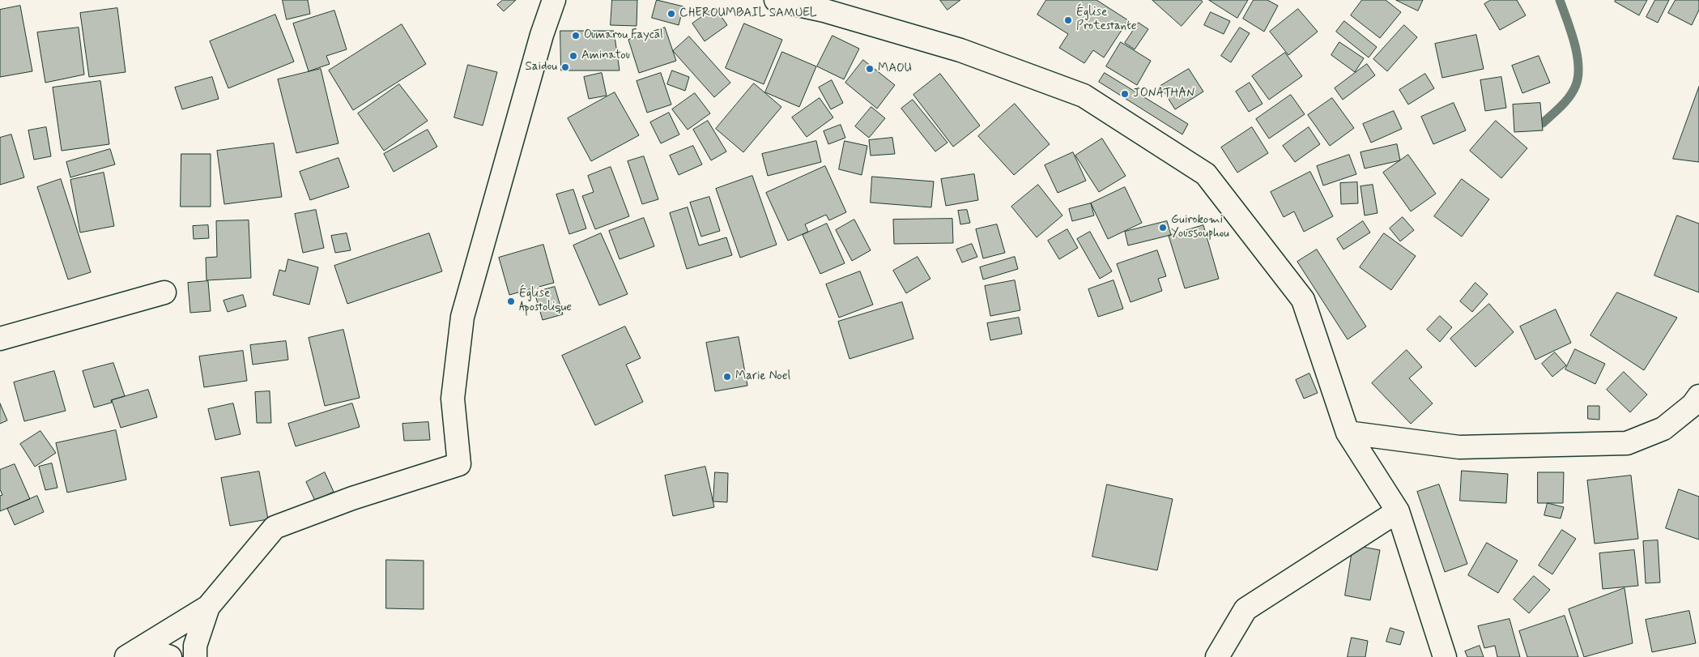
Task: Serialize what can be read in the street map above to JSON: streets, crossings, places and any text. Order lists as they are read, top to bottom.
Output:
{
  "places": [
    "CHEROUMBAIL SAMUEL",
    "Église Protestante",
    "Oumarou Faycal",
    "Aminatou",
    "Saidou",
    "MAOU",
    "JONATHAN",
    "Guirokomi Youssouphou",
    "Église Apostolique",
    "Marie Noel"
  ]
}
